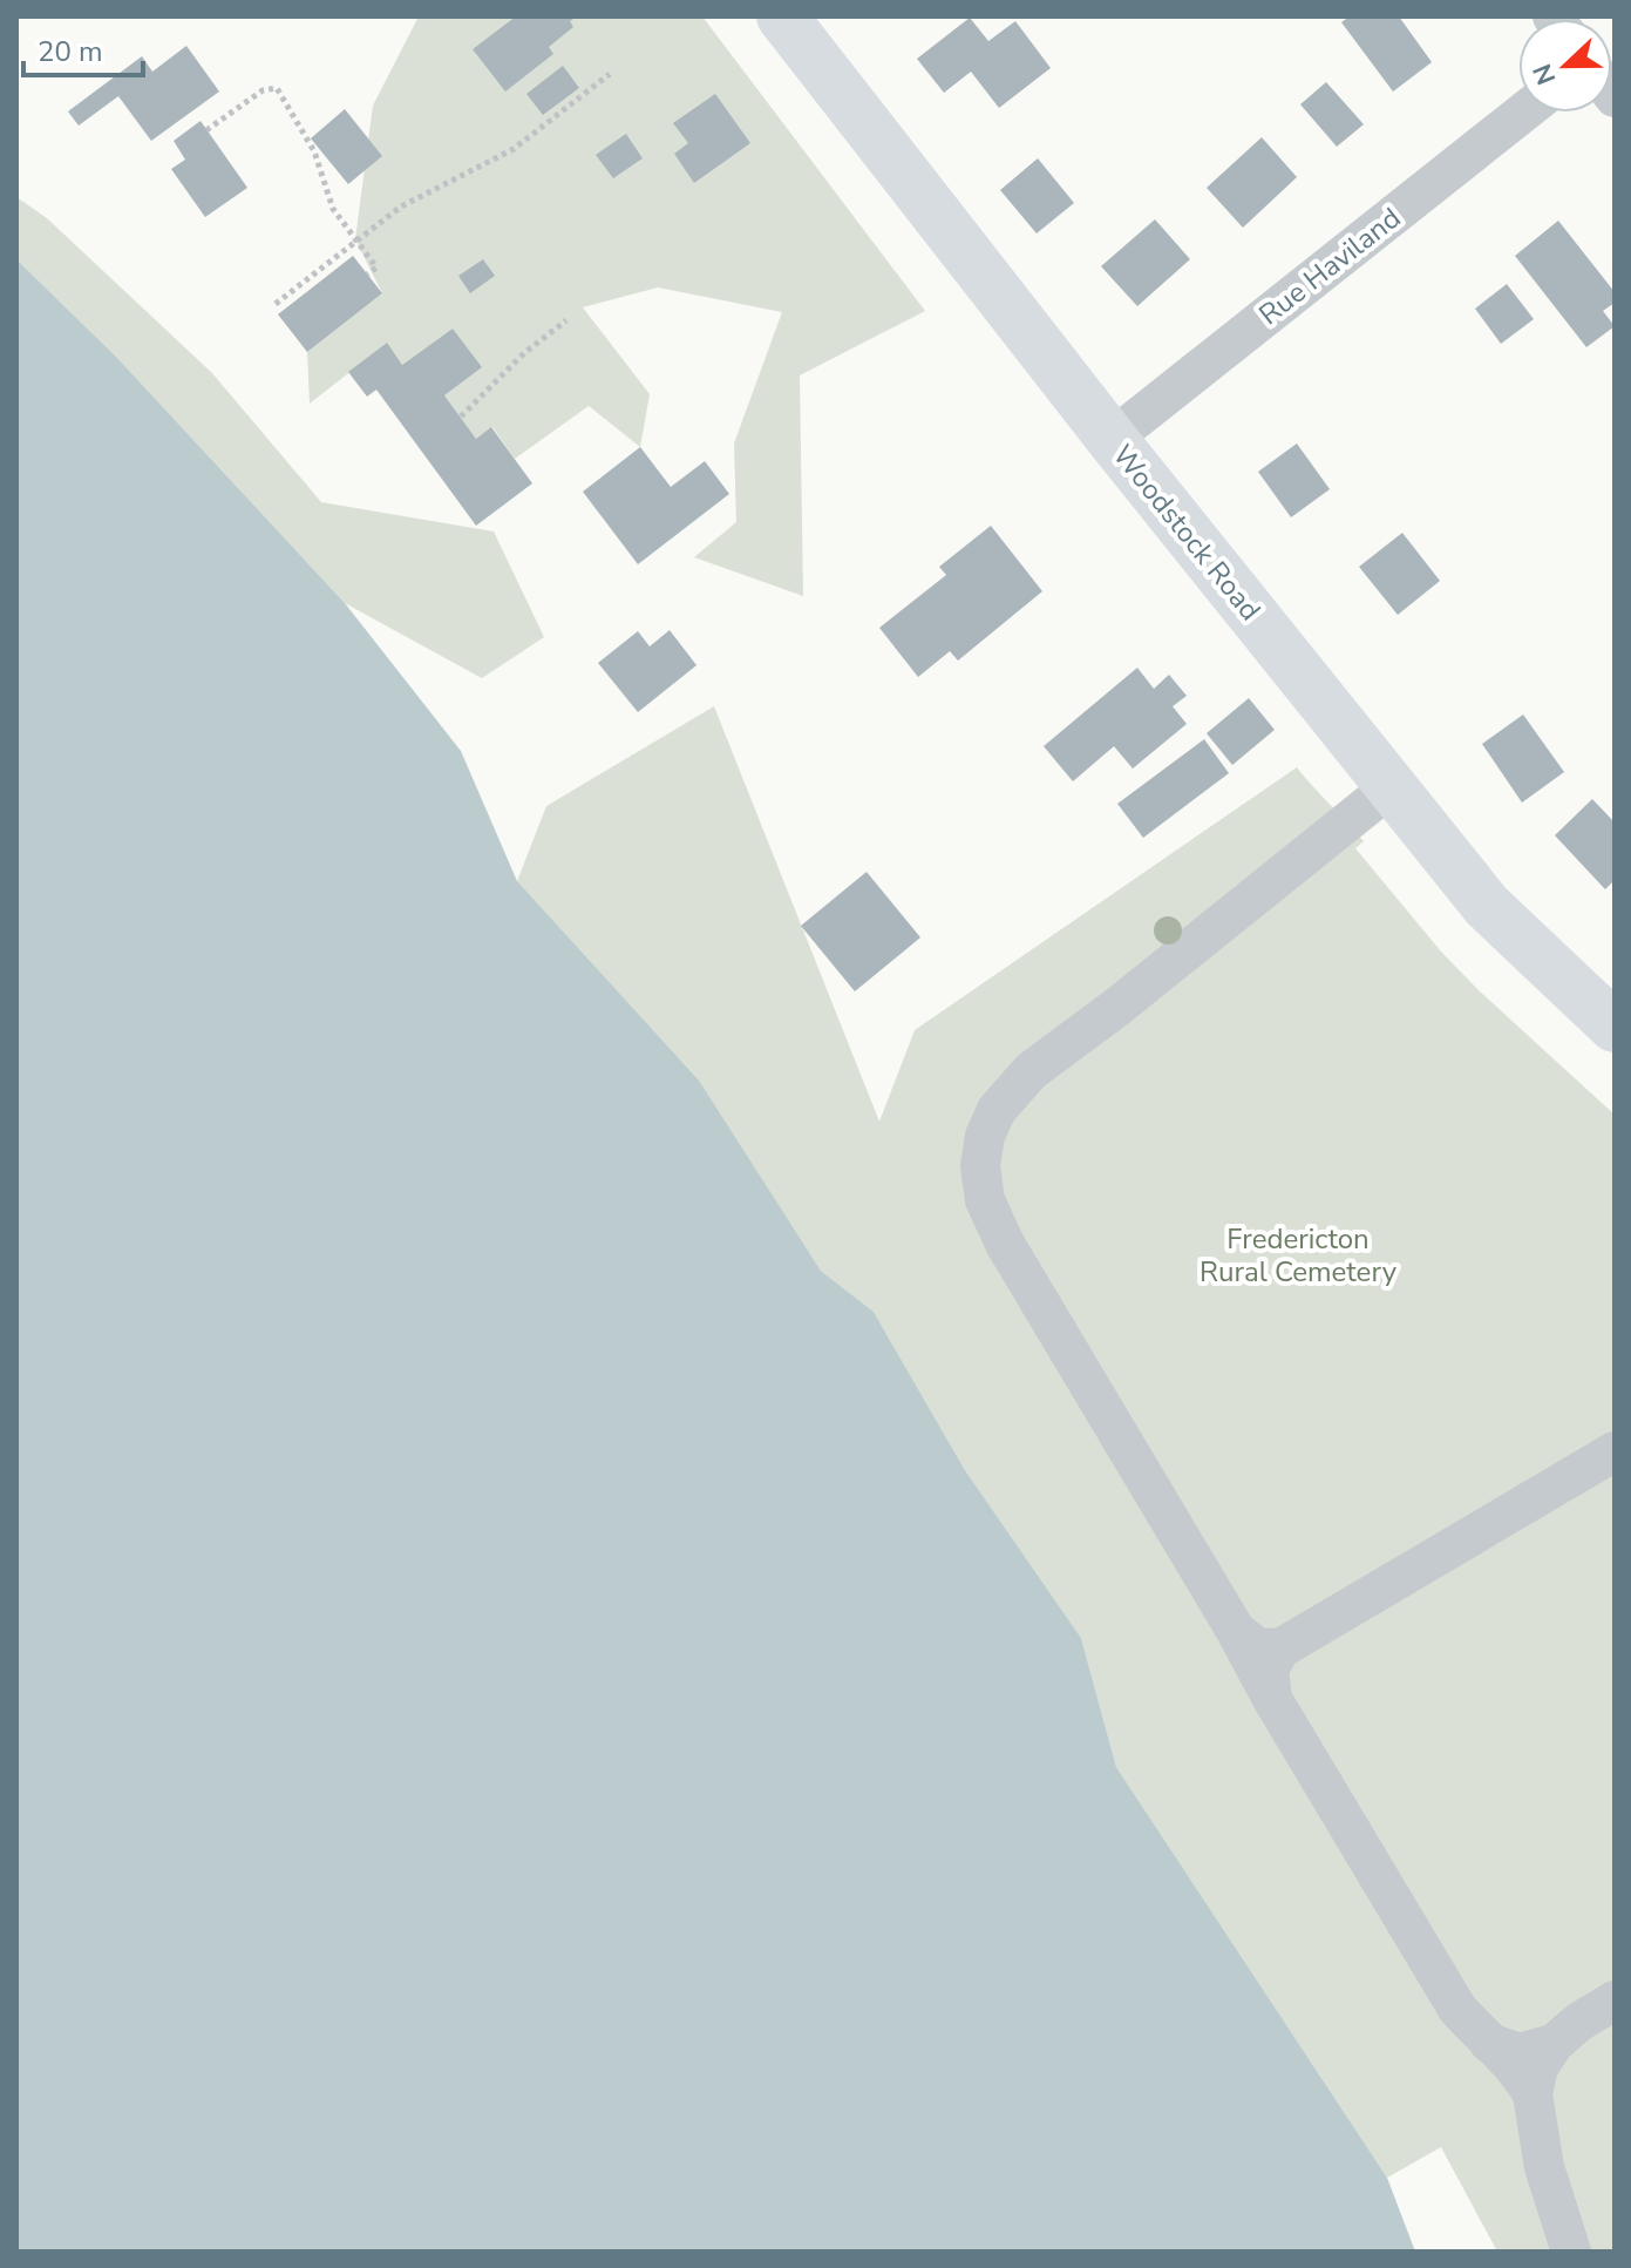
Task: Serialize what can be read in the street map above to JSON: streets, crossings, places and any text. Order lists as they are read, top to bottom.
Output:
{
  "streets": {
    "main road": ["Woodstock Road"],
    "street": ["Rue Haviland"]
  },
  "crossings": [
    ["Rue Haviland", "Woodstock Road"]
  ],
  "parks": ["Fredericton Rural Cemetery"],
  "scale_bar": "20 m",
  "north": "left"
}
